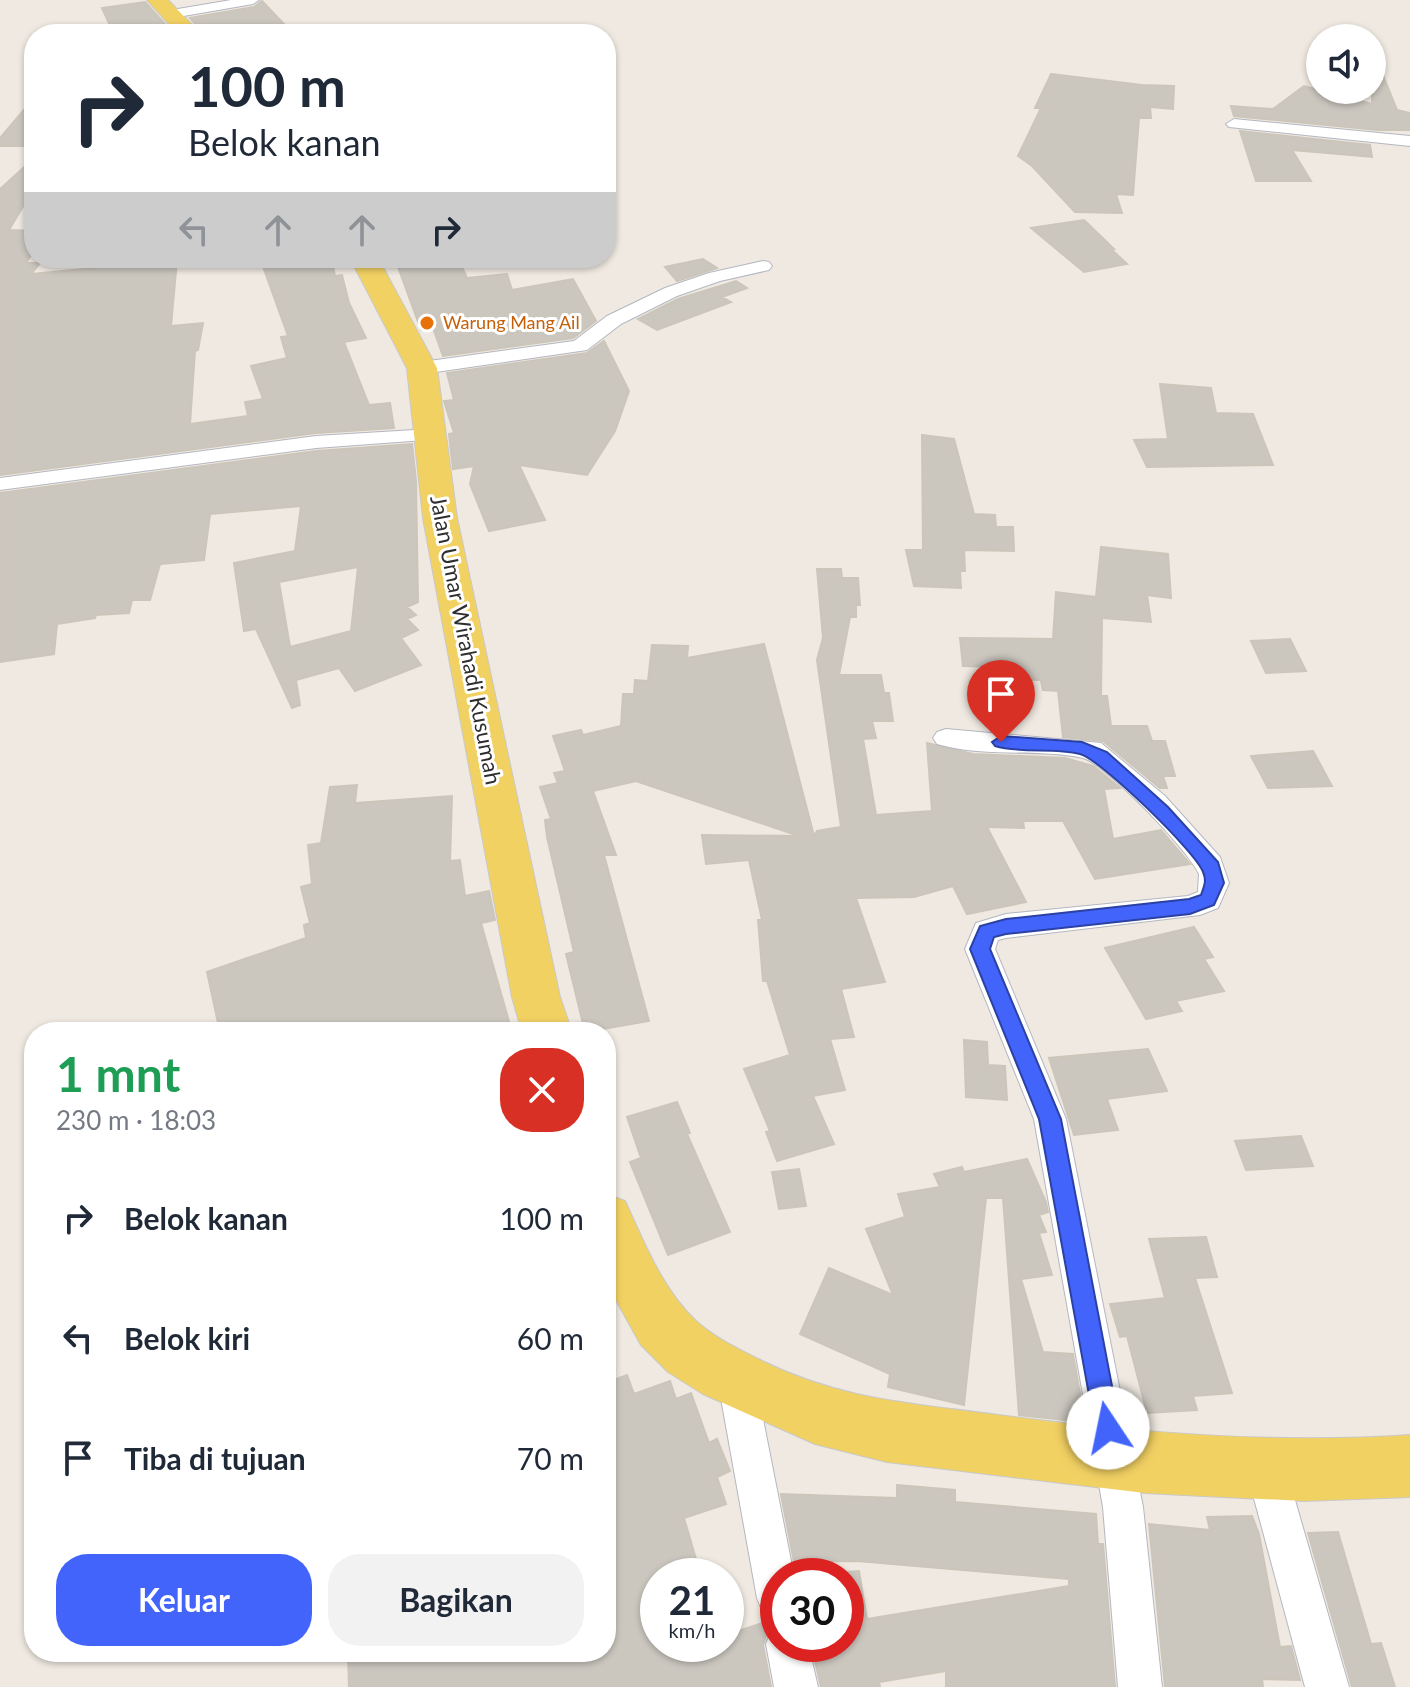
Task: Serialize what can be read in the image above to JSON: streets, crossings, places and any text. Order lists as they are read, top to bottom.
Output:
{
  "streets": {
    "main road": ["Jalan Umar Wirahadi Kusumah"]
  },
  "places": ["Warung Mang Ail"],
  "page": {
    "turn": ["100 m", "Belok kanan"],
    "heading": ["1 mnt", "230 m · 18:03"],
    "list": [
      {
        "name": "Belok kanan",
        "value": "100 m"
      },
      {
        "name": "Belok kiri",
        "value": "60 m"
      },
      {
        "name": "Tiba di tujuan",
        "value": "70 m"
      }
    ],
    "buttons": ["Keluar", "Bagikan"],
    "speed": "21 km/h",
    "limit": "30"
  }
}
